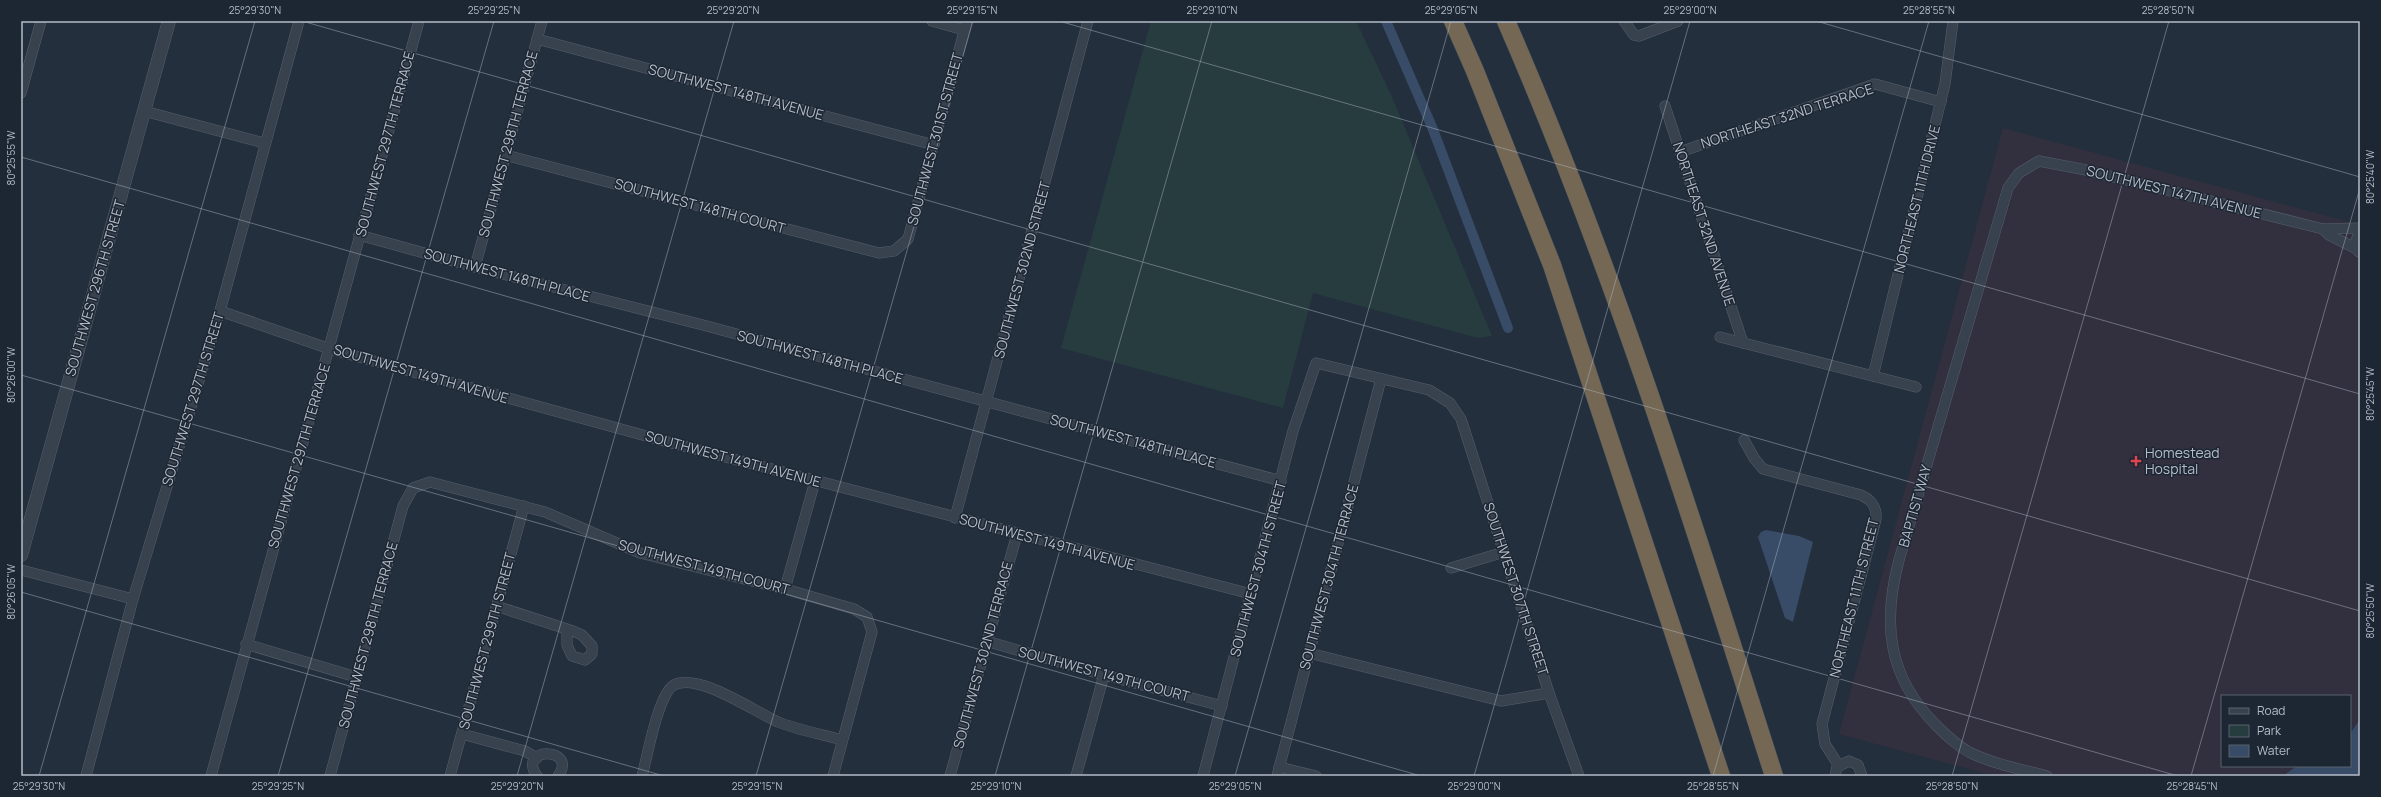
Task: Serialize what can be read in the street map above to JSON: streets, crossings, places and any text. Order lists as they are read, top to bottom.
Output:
{
  "streets": {
    "street": [
      "SOUTHWEST 148TH AVENUE",
      "NORTHEAST 32ND TERRACE",
      "SOUTHWEST 301ST STREET",
      "SOUTHWEST 297TH TERRACE",
      "SOUTHWEST 298TH TERRACE",
      "SOUTHWEST 147TH AVENUE",
      "NORTHEAST 11TH DRIVE",
      "SOUTHWEST 148TH COURT",
      "NORTHEAST 32ND AVENUE",
      "SOUTHWEST 302ND STREET",
      "SOUTHWEST 148TH PLACE",
      "SOUTHWEST 296TH STREET",
      "SOUTHWEST 149TH AVENUE",
      "SOUTHWEST 297TH STREET",
      "BAPTIST WAY",
      "SOUTHWEST 149TH COURT",
      "SOUTHWEST 304TH STREET",
      "SOUTHWEST 304TH TERRACE",
      "SOUTHWEST 307TH STREET",
      "NORTHEAST 11TH STREET",
      "SOUTHWEST 299TH STREET",
      "SOUTHWEST 302ND TERRACE"
    ]
  },
  "crossings": [
    ["SOUTHWEST 148TH AVENUE", "SOUTHWEST 301ST STREET"],
    ["SOUTHWEST 148TH AVENUE", "SOUTHWEST 298TH TERRACE"],
    ["NORTHEAST 32ND TERRACE", "NORTHEAST 11TH DRIVE"],
    ["NORTHEAST 32ND TERRACE", "NORTHEAST 32ND AVENUE"],
    ["SOUTHWEST 301ST STREET", "SOUTHWEST 148TH COURT"],
    ["SOUTHWEST 297TH TERRACE", "SOUTHWEST 148TH PLACE"],
    ["SOUTHWEST 297TH TERRACE", "SOUTHWEST 149TH AVENUE"],
    ["SOUTHWEST 298TH TERRACE", "SOUTHWEST 148TH COURT"],
    ["SOUTHWEST 298TH TERRACE", "SOUTHWEST 148TH PLACE"],
    ["SOUTHWEST 298TH TERRACE", "SOUTHWEST 149TH COURT"],
    ["SOUTHWEST 147TH AVENUE", "BAPTIST WAY"],
    ["SOUTHWEST 302ND STREET", "SOUTHWEST 148TH PLACE"],
    ["SOUTHWEST 302ND STREET", "SOUTHWEST 149TH AVENUE"],
    ["SOUTHWEST 148TH PLACE", "SOUTHWEST 304TH STREET"],
    ["SOUTHWEST 149TH AVENUE", "SOUTHWEST 297TH STREET"],
    ["SOUTHWEST 149TH AVENUE", "SOUTHWEST 304TH STREET"],
    ["SOUTHWEST 149TH AVENUE", "SOUTHWEST 302ND TERRACE"],
    ["SOUTHWEST 149TH COURT", "SOUTHWEST 304TH STREET"],
    ["SOUTHWEST 149TH COURT", "SOUTHWEST 299TH STREET"],
    ["SOUTHWEST 149TH COURT", "SOUTHWEST 302ND TERRACE"],
    ["SOUTHWEST 304TH STREET", "SOUTHWEST 304TH TERRACE"],
    ["SOUTHWEST 304TH STREET", "SOUTHWEST 307TH STREET"],
    ["SOUTHWEST 304TH TERRACE", "SOUTHWEST 307TH STREET"]
  ],
  "places": {
    "health": ["Homestead Hospital"]
  },
  "legend": ["Road", "Park", "Water"],
  "coordinates": [
    "25°29'30\"N",
    "25°29'25\"N",
    "25°29'20\"N",
    "25°29'15\"N",
    "25°29'10\"N",
    "25°29'05\"N",
    "25°29'00\"N",
    "25°28'55\"N",
    "25°28'50\"N",
    "80°25'55\"W",
    "80°25'40\"W",
    "80°26'00\"W",
    "80°25'45\"W",
    "80°26'05\"W",
    "80°25'50\"W",
    "25°28'45\"N"
  ]
}
